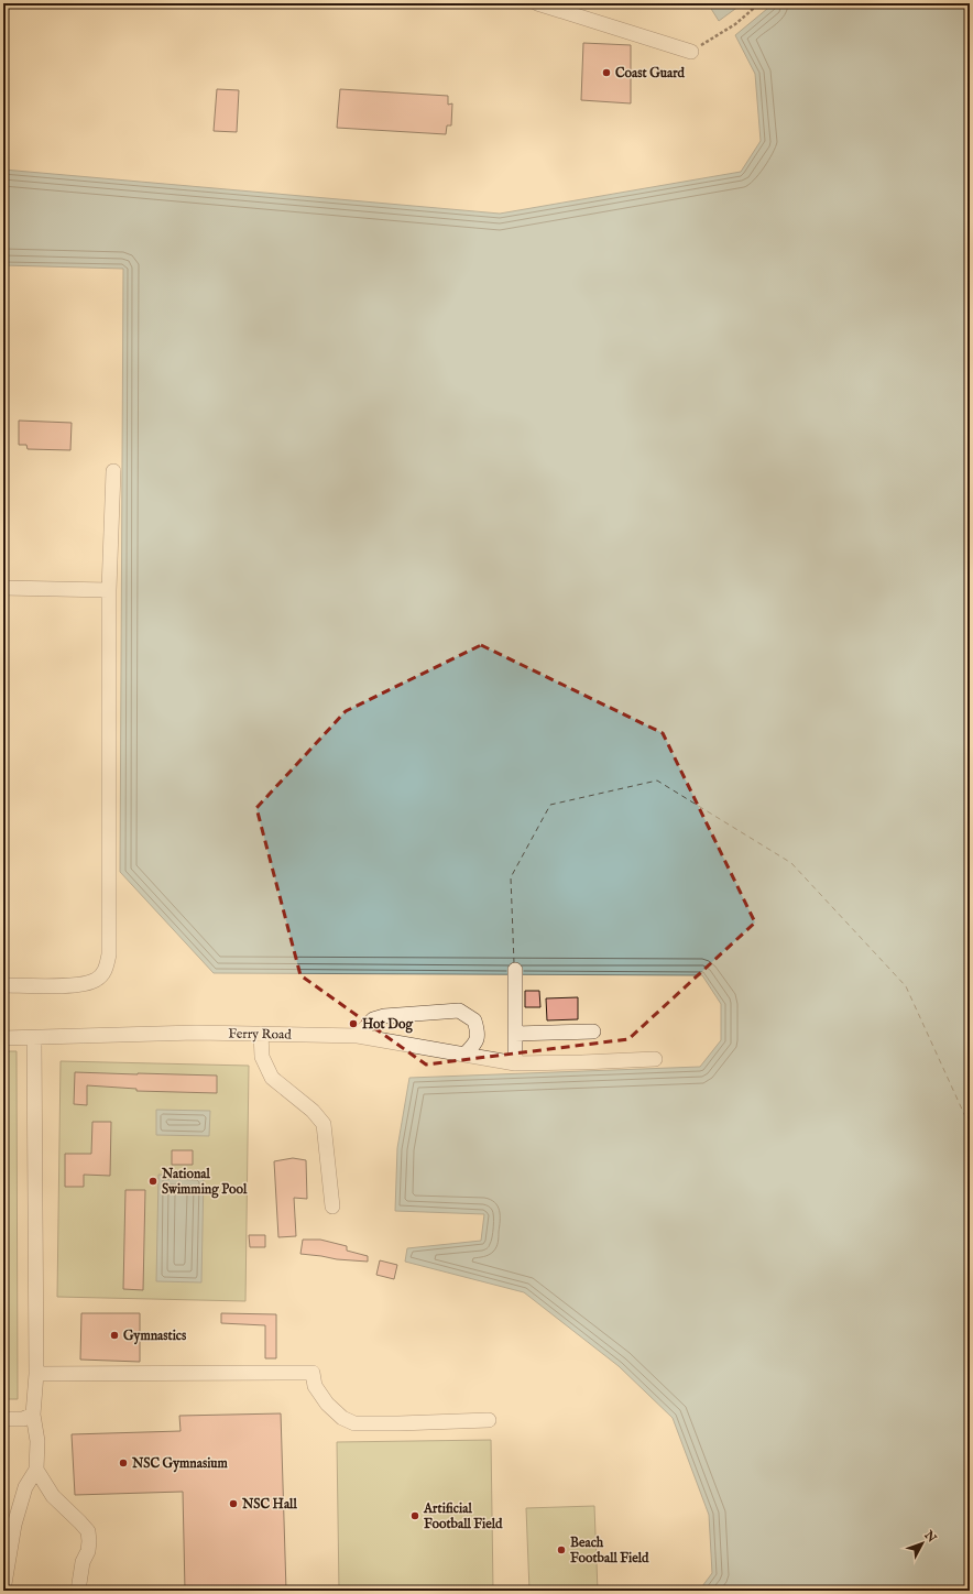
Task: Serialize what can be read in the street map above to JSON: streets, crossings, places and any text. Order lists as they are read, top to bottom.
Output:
{
  "streets": {
    "street": ["Ferry Road"]
  },
  "places": [
    "Coast Guard",
    "Hot Dog",
    "National Swimming Pool",
    "Gymnastics",
    "NSC Gymnasium",
    "NSC Hall",
    "Artificial Football Field",
    "Beach Football Field"
  ],
  "north": "top right"
}
